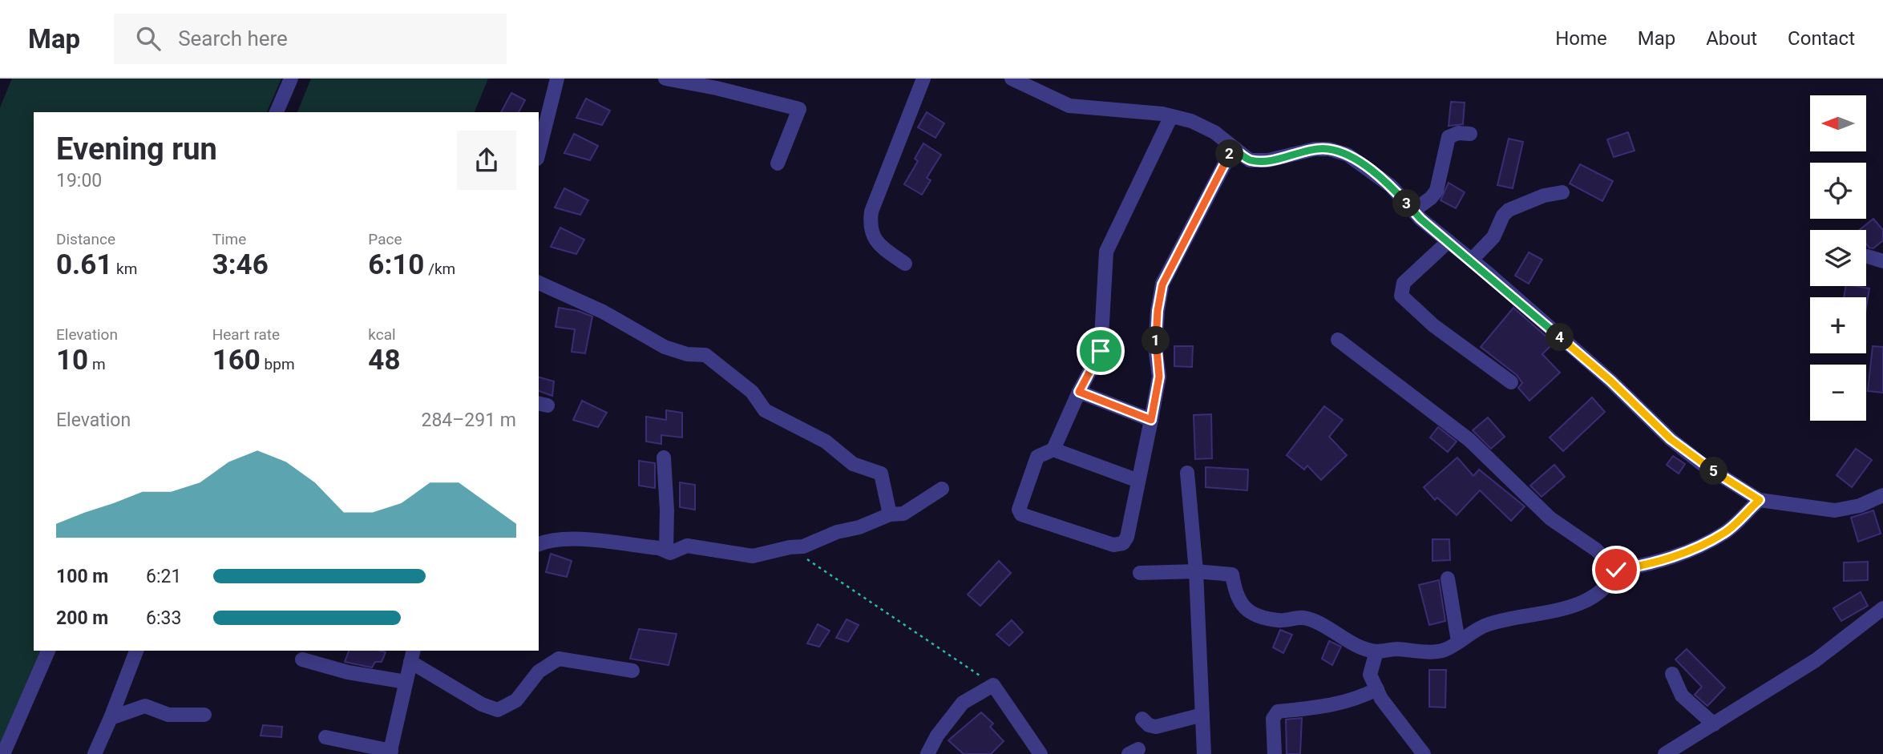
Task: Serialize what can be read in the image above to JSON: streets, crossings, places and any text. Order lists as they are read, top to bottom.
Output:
{
  "north": "left",
  "page": {
    "header": "Map",
    "search": "Search here",
    "nav": [
      "Home",
      "Map",
      "About",
      "Contact"
    ],
    "map_buttons": ["+", "−"],
    "heading": ["Evening run", "19:00"],
    "pins": [
      "2",
      "3",
      "4",
      "1",
      "5"
    ],
    "stats": [
      ["Distance", "0.61 km"],
      ["Time", "3:46"],
      ["Pace", "6:10 /km"],
      ["Elevation", "10 m"],
      ["Heart rate", "160 bpm"],
      ["kcal", "48"]
    ],
    "chart": ["Elevation", "284–291 m"],
    "list": [
      {
        "name": "100 m",
        "note": "6:21"
      },
      {
        "name": "200 m",
        "note": "6:33"
      }
    ]
  }
}
